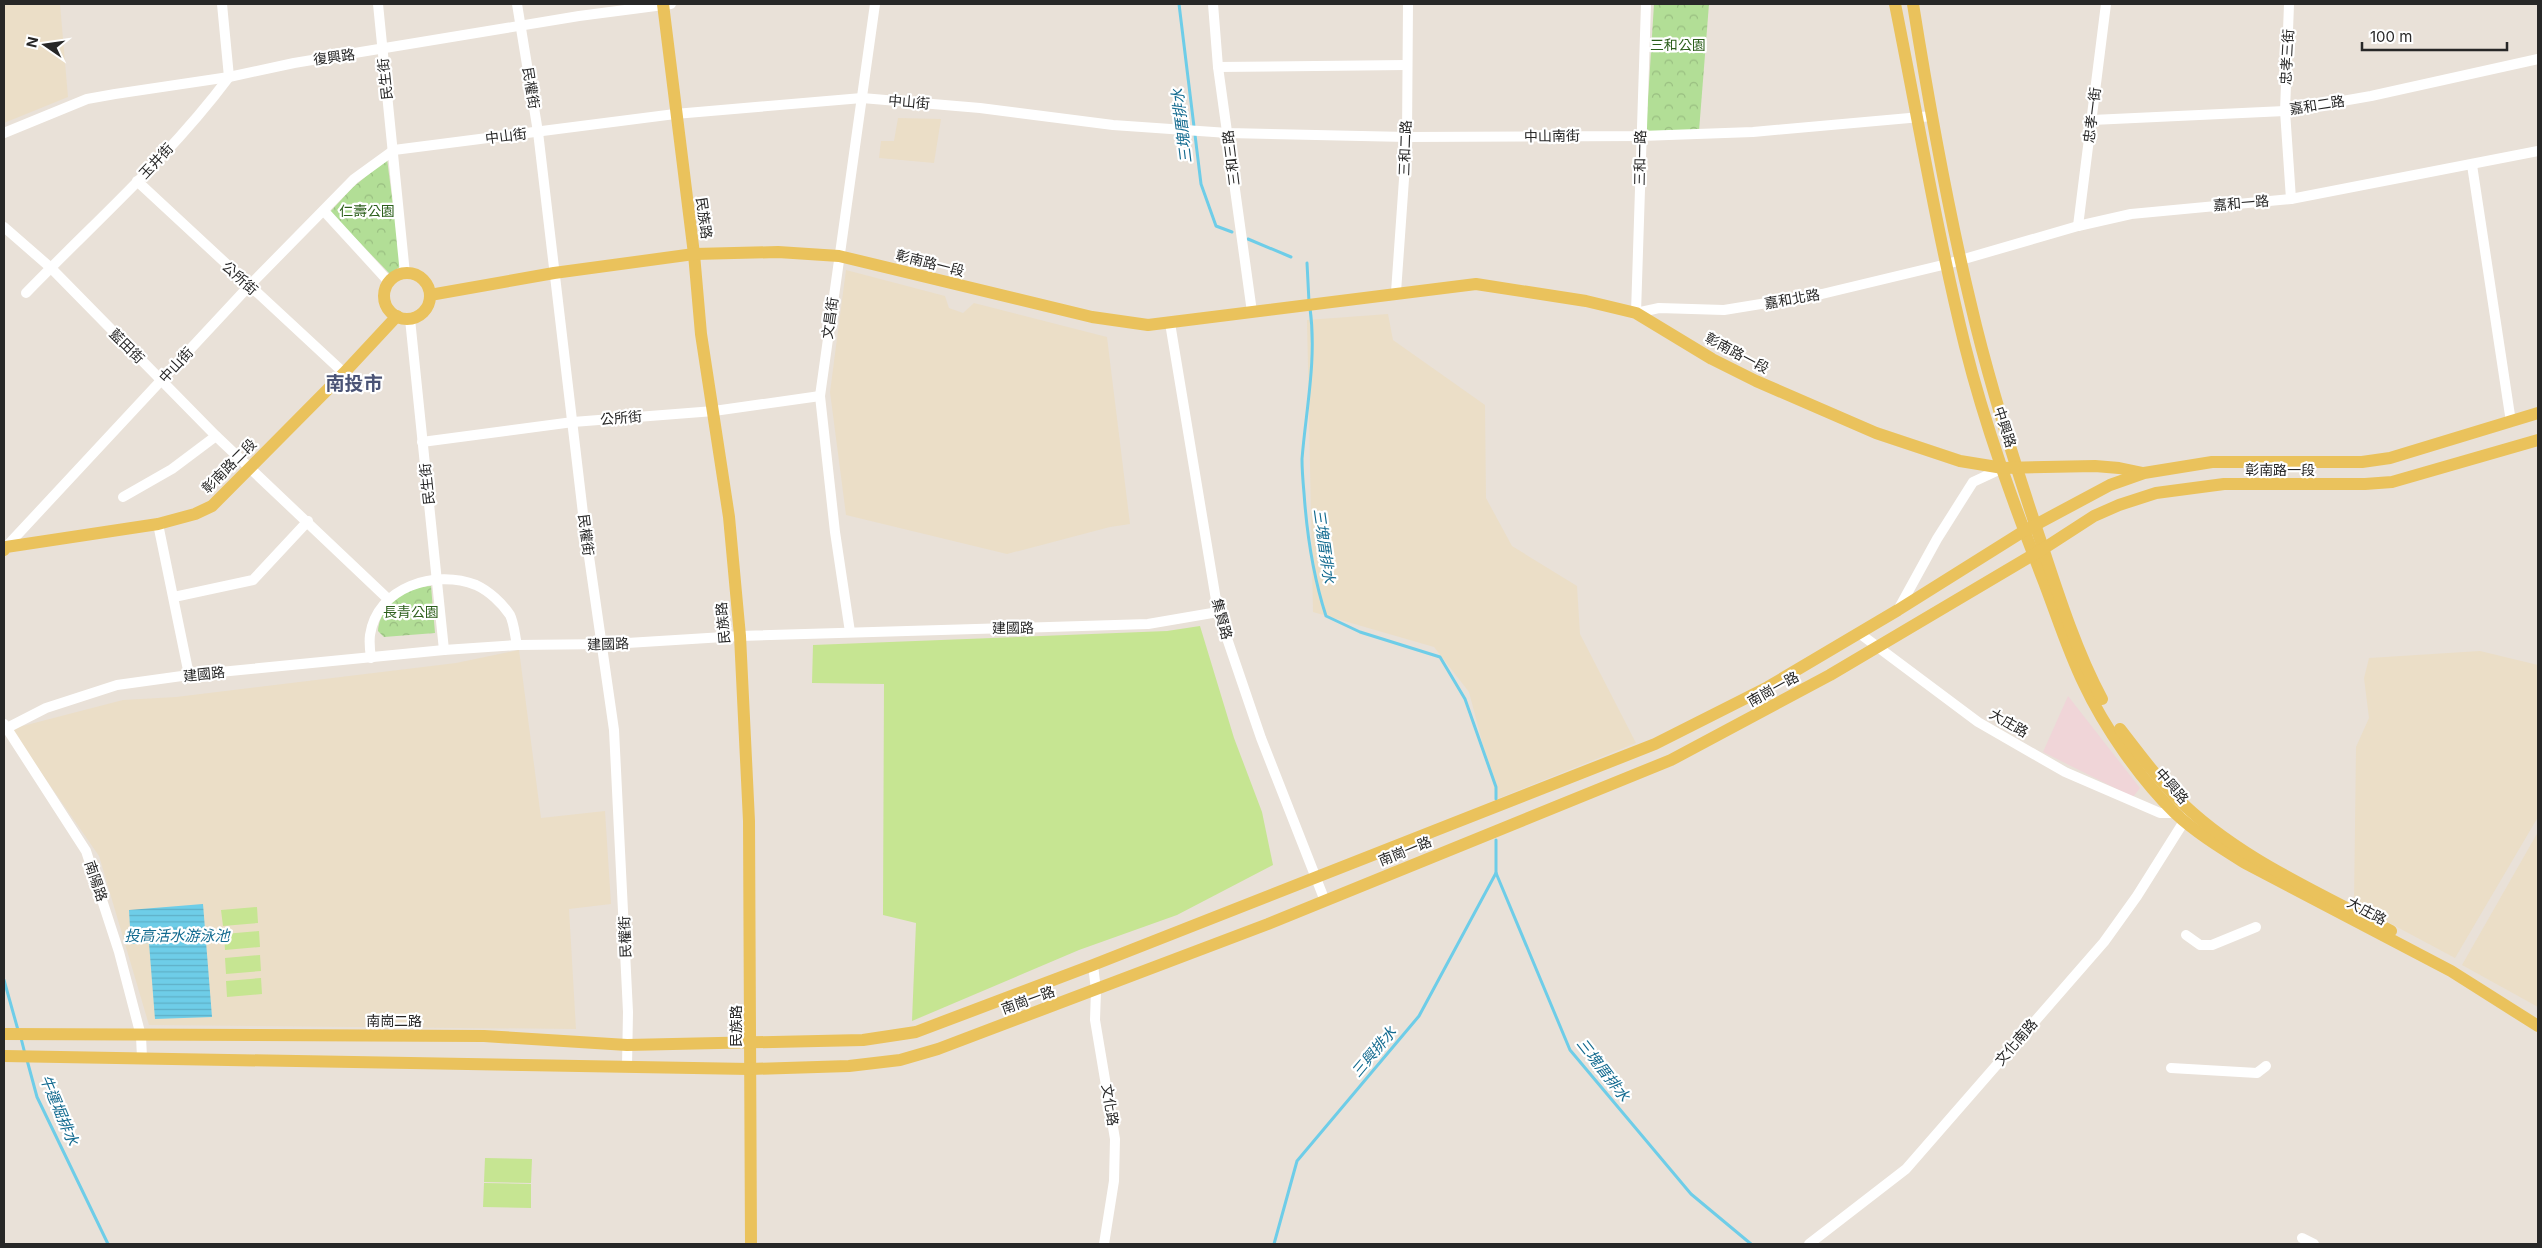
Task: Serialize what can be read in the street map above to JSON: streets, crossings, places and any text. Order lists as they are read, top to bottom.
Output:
{
  "streets": {
    "main road": [
      "民族路",
      "彰南路一段",
      "中興路",
      "彰南路二段",
      "南崗一路",
      "大庄路",
      "南崗二路"
    ],
    "street": [
      "復興路",
      "忠孝三街",
      "民生街",
      "民權街",
      "中山街",
      "嘉和二路",
      "忠孝一街",
      "中山南街",
      "三和二路",
      "三和三路",
      "三和一路",
      "玉井街",
      "嘉和一路",
      "公所街",
      "嘉和北路",
      "文昌街",
      "藍田街",
      "集賢路",
      "建國路",
      "南陽路",
      "文化南路",
      "文化路"
    ]
  },
  "crossings": [
    ["復興路", "民生街"],
    ["復興路", "民權街"],
    ["復興路", "玉井街"],
    ["復興路", "民族路"],
    ["忠孝三街", "嘉和二路"],
    ["忠孝三街", "嘉和一路"],
    ["民生街", "中山街"],
    ["民生街", "公所街"],
    ["民生街", "彰南路二段"],
    ["民生街", "建國路"],
    ["民權街", "中山街"],
    ["民權街", "彰南路一段"],
    ["民權街", "公所街"],
    ["民權街", "建國路"],
    ["民權街", "南崗二路"],
    ["中山街", "中山南街"],
    ["中山街", "民族路"],
    ["中山街", "公所街"],
    ["中山街", "文昌街"],
    ["中山街", "藍田街"],
    ["中山街", "彰南路二段"],
    ["嘉和二路", "忠孝一街"],
    ["忠孝一街", "嘉和一路"],
    ["中山南街", "三和二路"],
    ["中山南街", "三和三路"],
    ["中山南街", "三和一路"],
    ["中山南街", "中興路"],
    ["三和二路", "彰南路一段"],
    ["三和三路", "彰南路一段"],
    ["三和一路", "彰南路一段"],
    ["三和一路", "嘉和北路"],
    ["玉井街", "公所街"],
    ["玉井街", "藍田街"],
    ["嘉和一路", "嘉和北路"],
    ["嘉和一路", "中興路"],
    ["民族路", "彰南路一段"],
    ["民族路", "公所街"],
    ["民族路", "建國路"],
    ["民族路", "南崗一路"],
    ["民族路", "南崗二路"],
    ["彰南路一段", "嘉和北路"],
    ["彰南路一段", "文昌街"],
    ["彰南路一段", "中興路"],
    ["彰南路一段", "集賢路"],
    ["彰南路一段", "南崗一路"],
    ["公所街", "文昌街"],
    ["公所街", "彰南路二段"],
    ["嘉和北路", "中興路"],
    ["文昌街", "建國路"],
    ["藍田街", "彰南路二段"],
    ["中興路", "南崗一路"],
    ["中興路", "大庄路"],
    ["中興路", "文化南路"],
    ["集賢路", "建國路"],
    ["集賢路", "南崗一路"],
    ["建國路", "南陽路"],
    ["南崗一路", "大庄路"],
    ["南崗一路", "南崗二路"],
    ["南崗一路", "文化路"],
    ["大庄路", "文化南路"],
    ["南陽路", "南崗二路"]
  ],
  "districts": ["南投市"],
  "water": [
    "三塊厝排水",
    "投高活水游泳池",
    "三興排水",
    "牛運堀排水"
  ],
  "parks": ["三和公園", "仁壽公園", "長青公園"],
  "scale_bar": "100 m",
  "north": "left"
}
